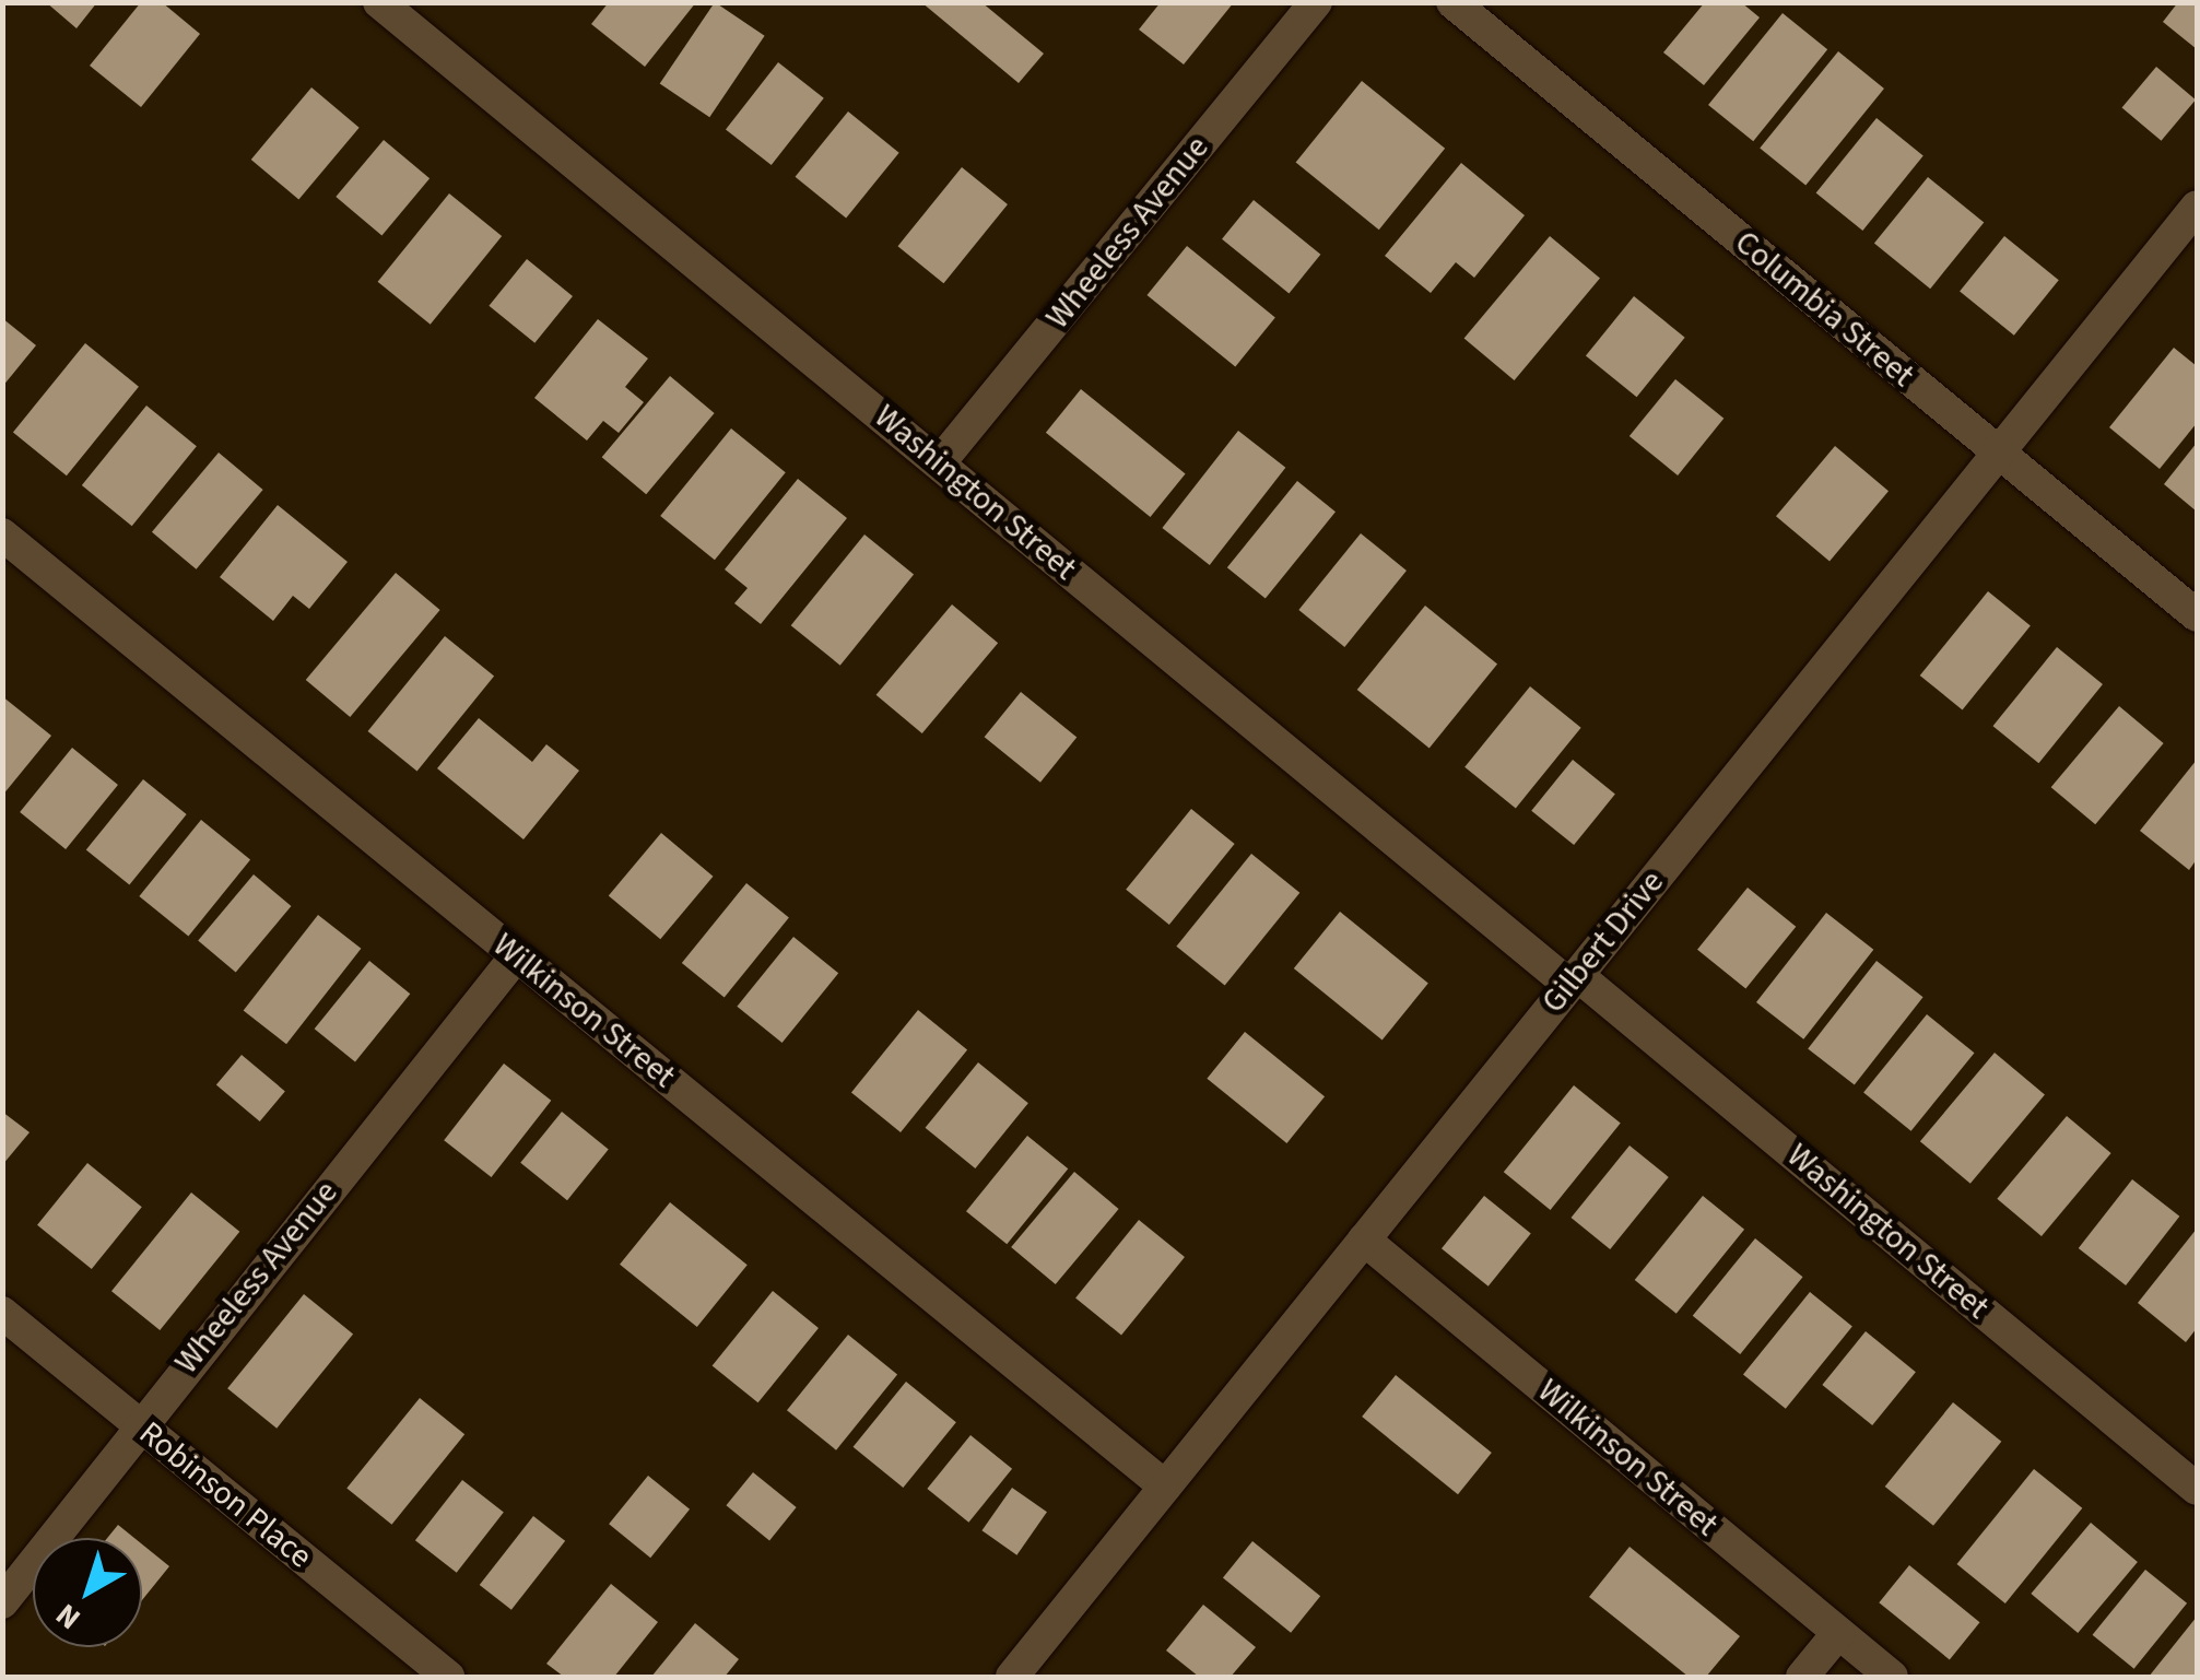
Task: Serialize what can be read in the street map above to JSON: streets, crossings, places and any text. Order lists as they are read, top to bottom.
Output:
{
  "streets": {
    "street": [
      "Wheeless Avenue",
      "Columbia Street",
      "Washington Street",
      "Gilbert Drive",
      "Wilkinson Street",
      "Robinson Place"
    ]
  },
  "crossings": [
    ["Wheeless Avenue", "Washington Street"],
    ["Wheeless Avenue", "Wilkinson Street"],
    ["Wheeless Avenue", "Robinson Place"],
    ["Columbia Street", "Gilbert Drive"],
    ["Washington Street", "Gilbert Drive"],
    ["Gilbert Drive", "Wilkinson Street"]
  ],
  "north": "bottom left"
}
